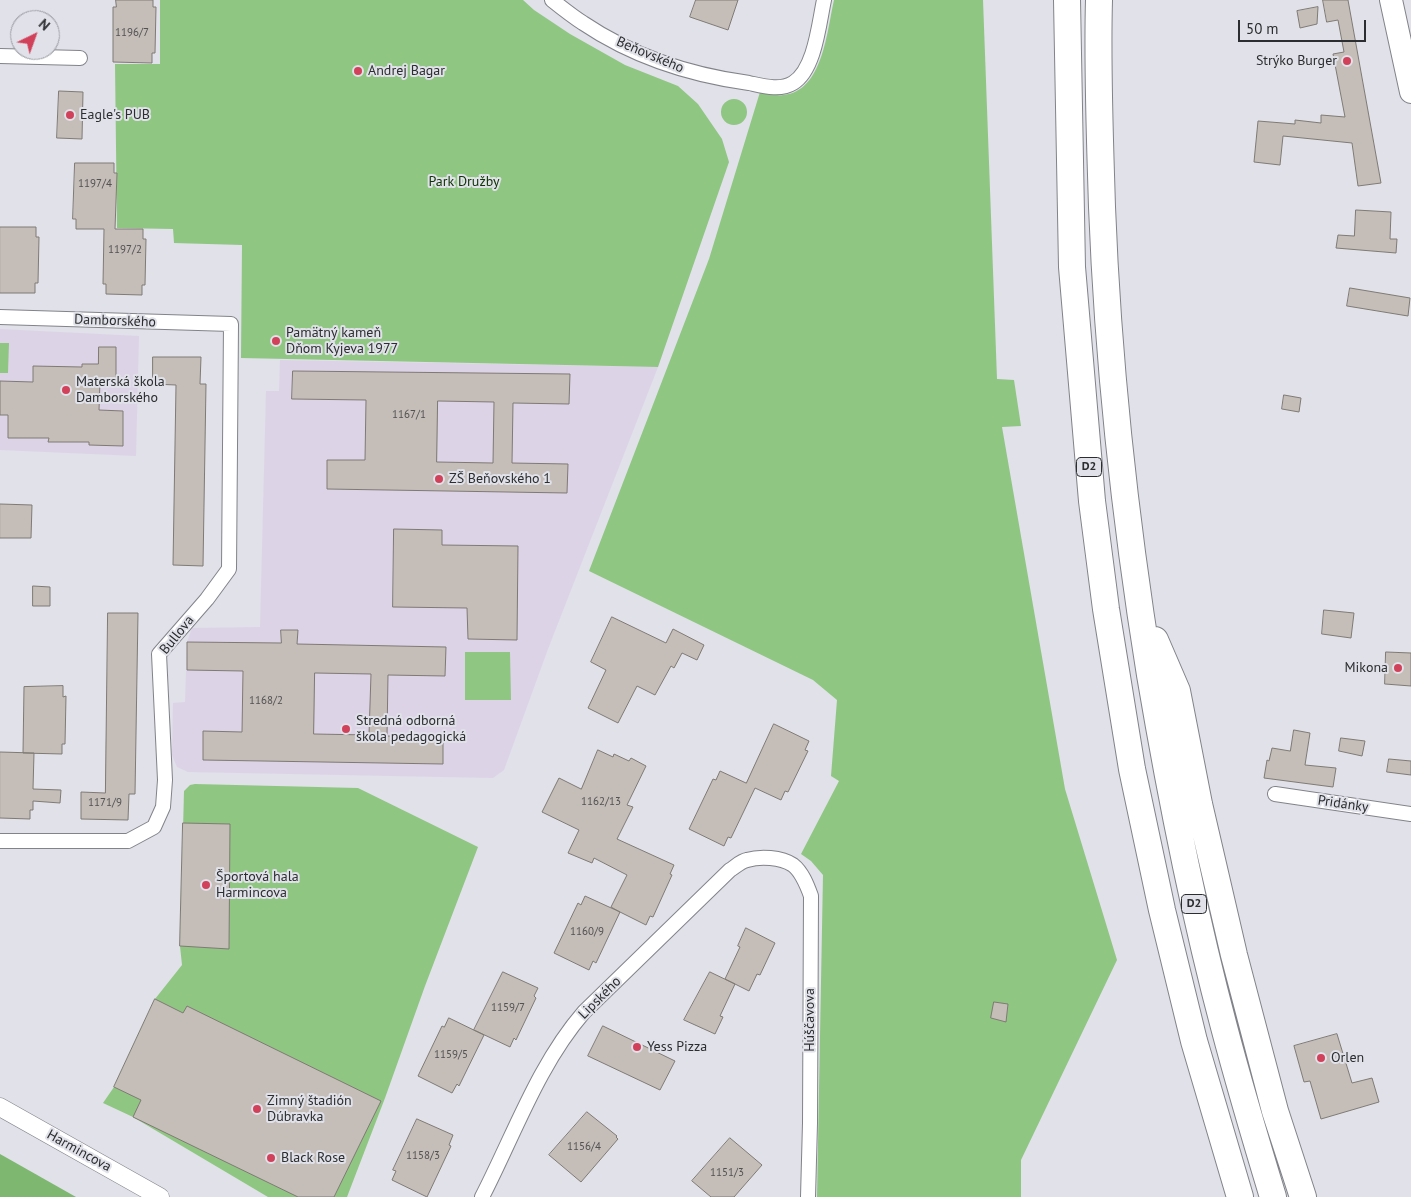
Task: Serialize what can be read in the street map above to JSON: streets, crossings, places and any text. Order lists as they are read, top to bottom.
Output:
{
  "streets": {
    "highway": ["D2"],
    "street": [
      "Beňovského",
      "Damborského",
      "Bullova",
      "Pridánky",
      "Lipského",
      "Húščavova",
      "Harmincova"
    ]
  },
  "crossings": [
    ["Damborského", "Bullova"],
    ["Lipského", "Húščavova"]
  ],
  "parks": ["Park Družby"],
  "places": [
    "Strýko Burger",
    "Andrej Bagar",
    "Eagle's PUB",
    "Pamätný kameň Dňom Kyjeva 1977",
    "Materská škola Damborského",
    "ZŠ Beňovského 1",
    "Mikona",
    "Stredná odborná škola pedagogická",
    "Športová hala Harmincova",
    "Yess Pizza",
    "Orlen",
    "Zimný štadión Dúbravka",
    "Black Rose"
  ],
  "house_numbers": [
    "1196/7",
    "1197/4",
    "1197/2",
    "1167/1",
    "1168/2",
    "1162/13",
    "1171/9",
    "1160/9",
    "1159/7",
    "1159/5",
    "1156/4",
    "1158/3",
    "1151/3"
  ],
  "scale_bar": "50 m",
  "north": "top right"
}
